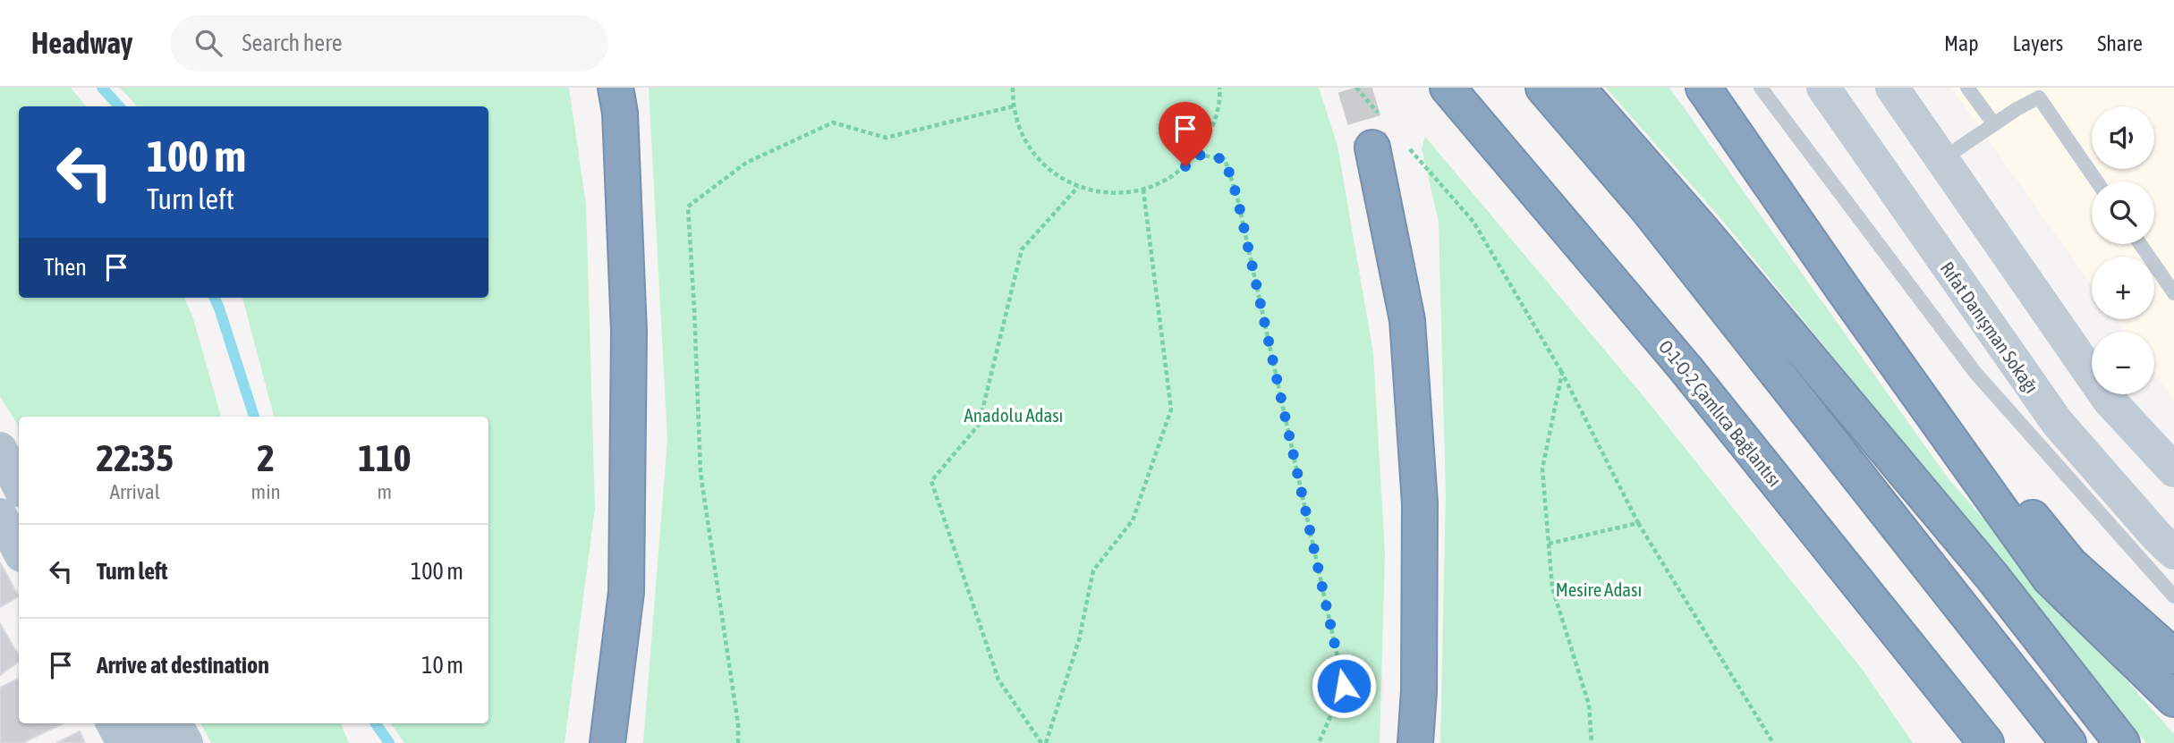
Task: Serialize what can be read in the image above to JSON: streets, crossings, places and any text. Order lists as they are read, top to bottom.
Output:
{
  "streets": {
    "highway": ["O-1-O-2 Çamlıca Bağlantısı"],
    "street": ["Rıfat Danışman Sokağı"]
  },
  "parks": ["Anadolu Adası", "Mesire Adası"],
  "page": {
    "header": "Headway",
    "search": "Search here",
    "nav": ["Map", "Layers", "Share"],
    "map_buttons": ["+", "−"],
    "turn": ["100 m", "Turn left"],
    "then": "Then",
    "eta": [
      "22:35",
      "Arrival",
      "2",
      "min",
      "110",
      "m"
    ],
    "list": [
      {
        "name": "Turn left",
        "value": "100 m"
      },
      {
        "name": "Arrive at destination",
        "value": "10 m"
      }
    ]
  }
}
